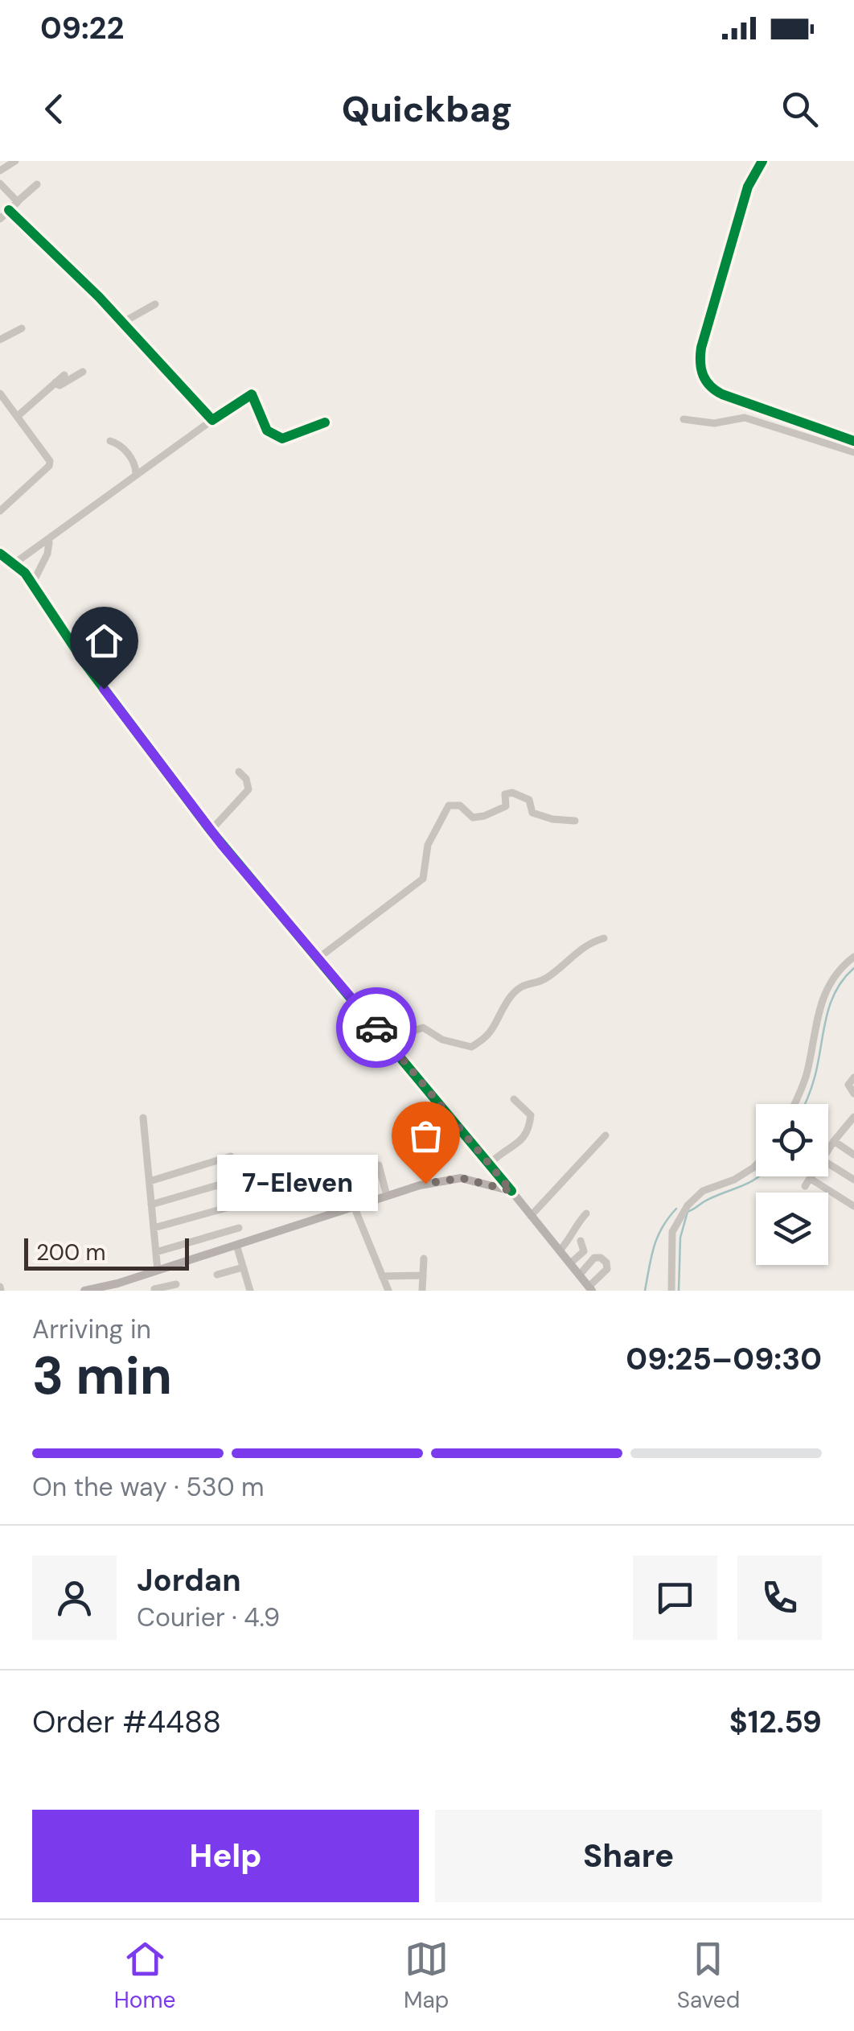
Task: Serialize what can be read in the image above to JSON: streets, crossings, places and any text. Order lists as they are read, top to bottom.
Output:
{
  "places": ["7-Eleven"],
  "scale_bar": "200 m",
  "page": {
    "status": "09:22",
    "header": "Quickbag",
    "bubble": "7-Eleven",
    "scale": "200 m",
    "heading": ["3 min", "Arriving in", "09:25–09:30"],
    "panel": [
      "Jordan",
      "Courier · 4.9",
      "Order #4488",
      "$12.59"
    ],
    "bar": "On the way · 530 m",
    "buttons": ["Help", "Share"],
    "tabs": ["Home", "Map", "Saved"]
  }
}
